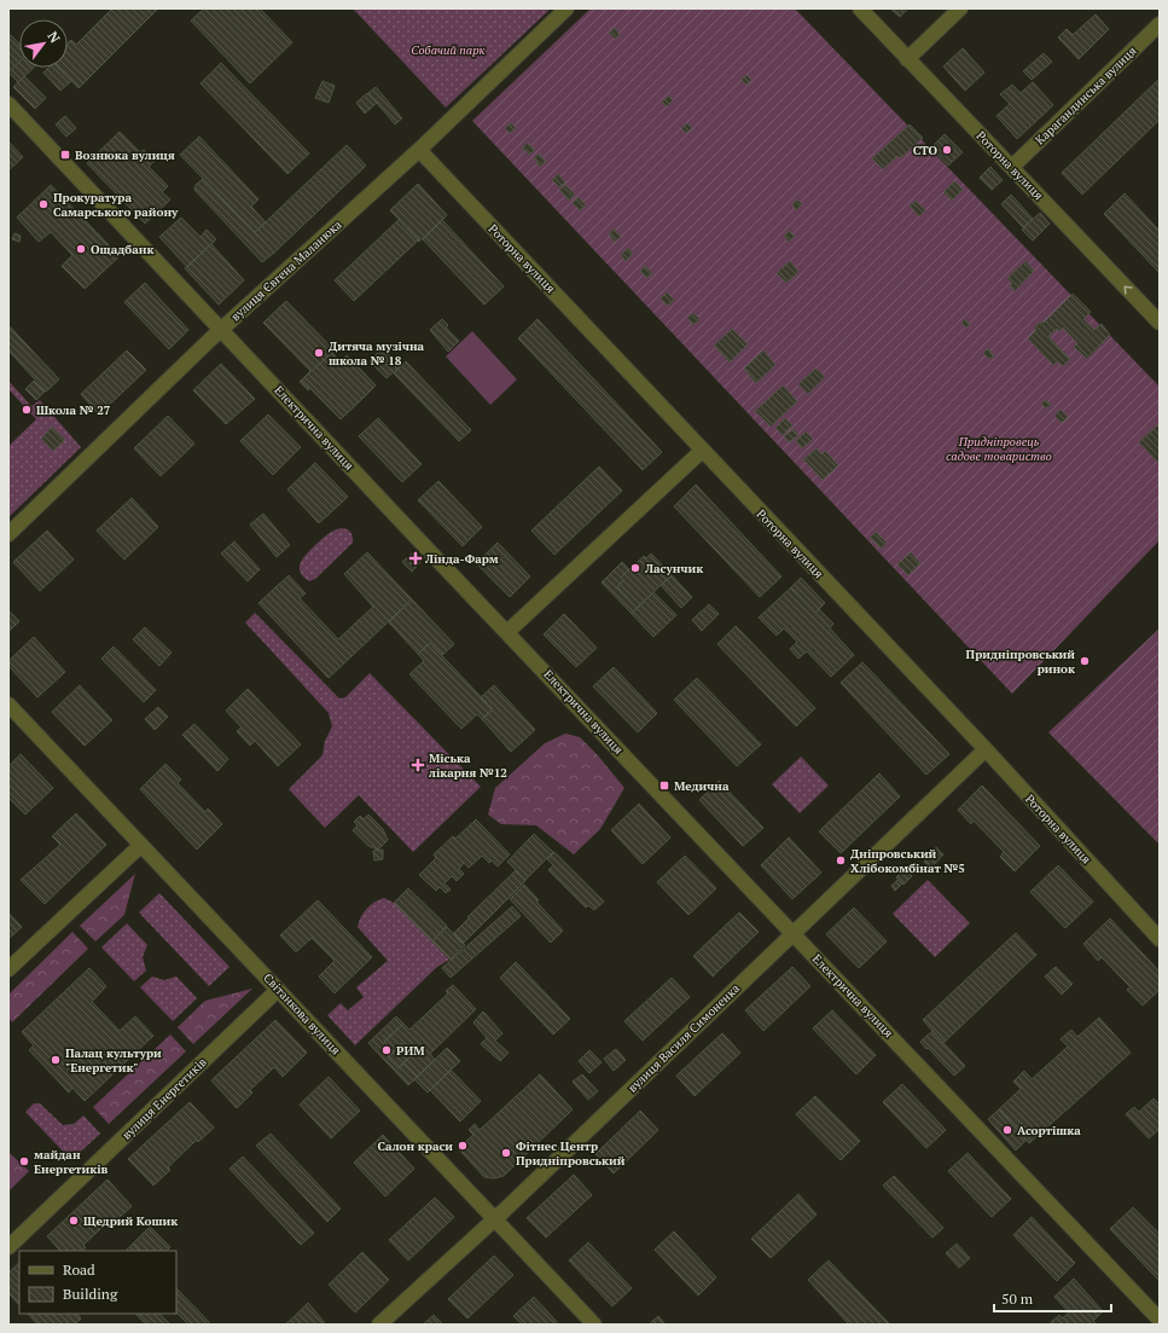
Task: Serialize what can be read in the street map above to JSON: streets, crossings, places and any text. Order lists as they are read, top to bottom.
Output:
{
  "streets": {
    "street": [
      "Карагандинська вулиця",
      "Роторна вулиця",
      "вулиця Євгена Маланюка",
      "Електрична вулиця",
      "Світанкова вулиця",
      "вулиця Василя Симоненка",
      "вулиця Енергетиків"
    ]
  },
  "crossings": [
    ["Карагандинська вулиця", "Роторна вулиця"],
    ["Роторна вулиця", "вулиця Євгена Маланюка"],
    ["Роторна вулиця", "вулиця Василя Симоненка"],
    ["вулиця Євгена Маланюка", "Електрична вулиця"],
    ["Електрична вулиця", "вулиця Василя Симоненка"],
    ["Світанкова вулиця", "вулиця Василя Симоненка"],
    ["Світанкова вулиця", "вулиця Енергетиків"]
  ],
  "parks": ["Собачий парк", "Придніпровець садове товариство"],
  "places": {
    "other": [
      "СТО",
      "Прокуратура Самарського району",
      "Ощадбанк",
      "Дитяча музічна школа № 18",
      "Школа № 27",
      "Ласунчик",
      "Придніпровський ринок",
      "Дніпровський Хлібокомбінат №5",
      "РИМ",
      "Палац культури \"Енергетик\"",
      "Асортішка",
      "Салон краси",
      "Фітнес Центр Придніпровський",
      "майдан Енергетиків",
      "Щедрий Кошик"
    ],
    "transit": ["Вознюка вулиця", "Медична"],
    "health": ["Лінда-Фарм", "Міська лікарня №12"]
  },
  "legend": ["Road", "Building"],
  "scale_bar": "50 m",
  "north": "top right"
}
